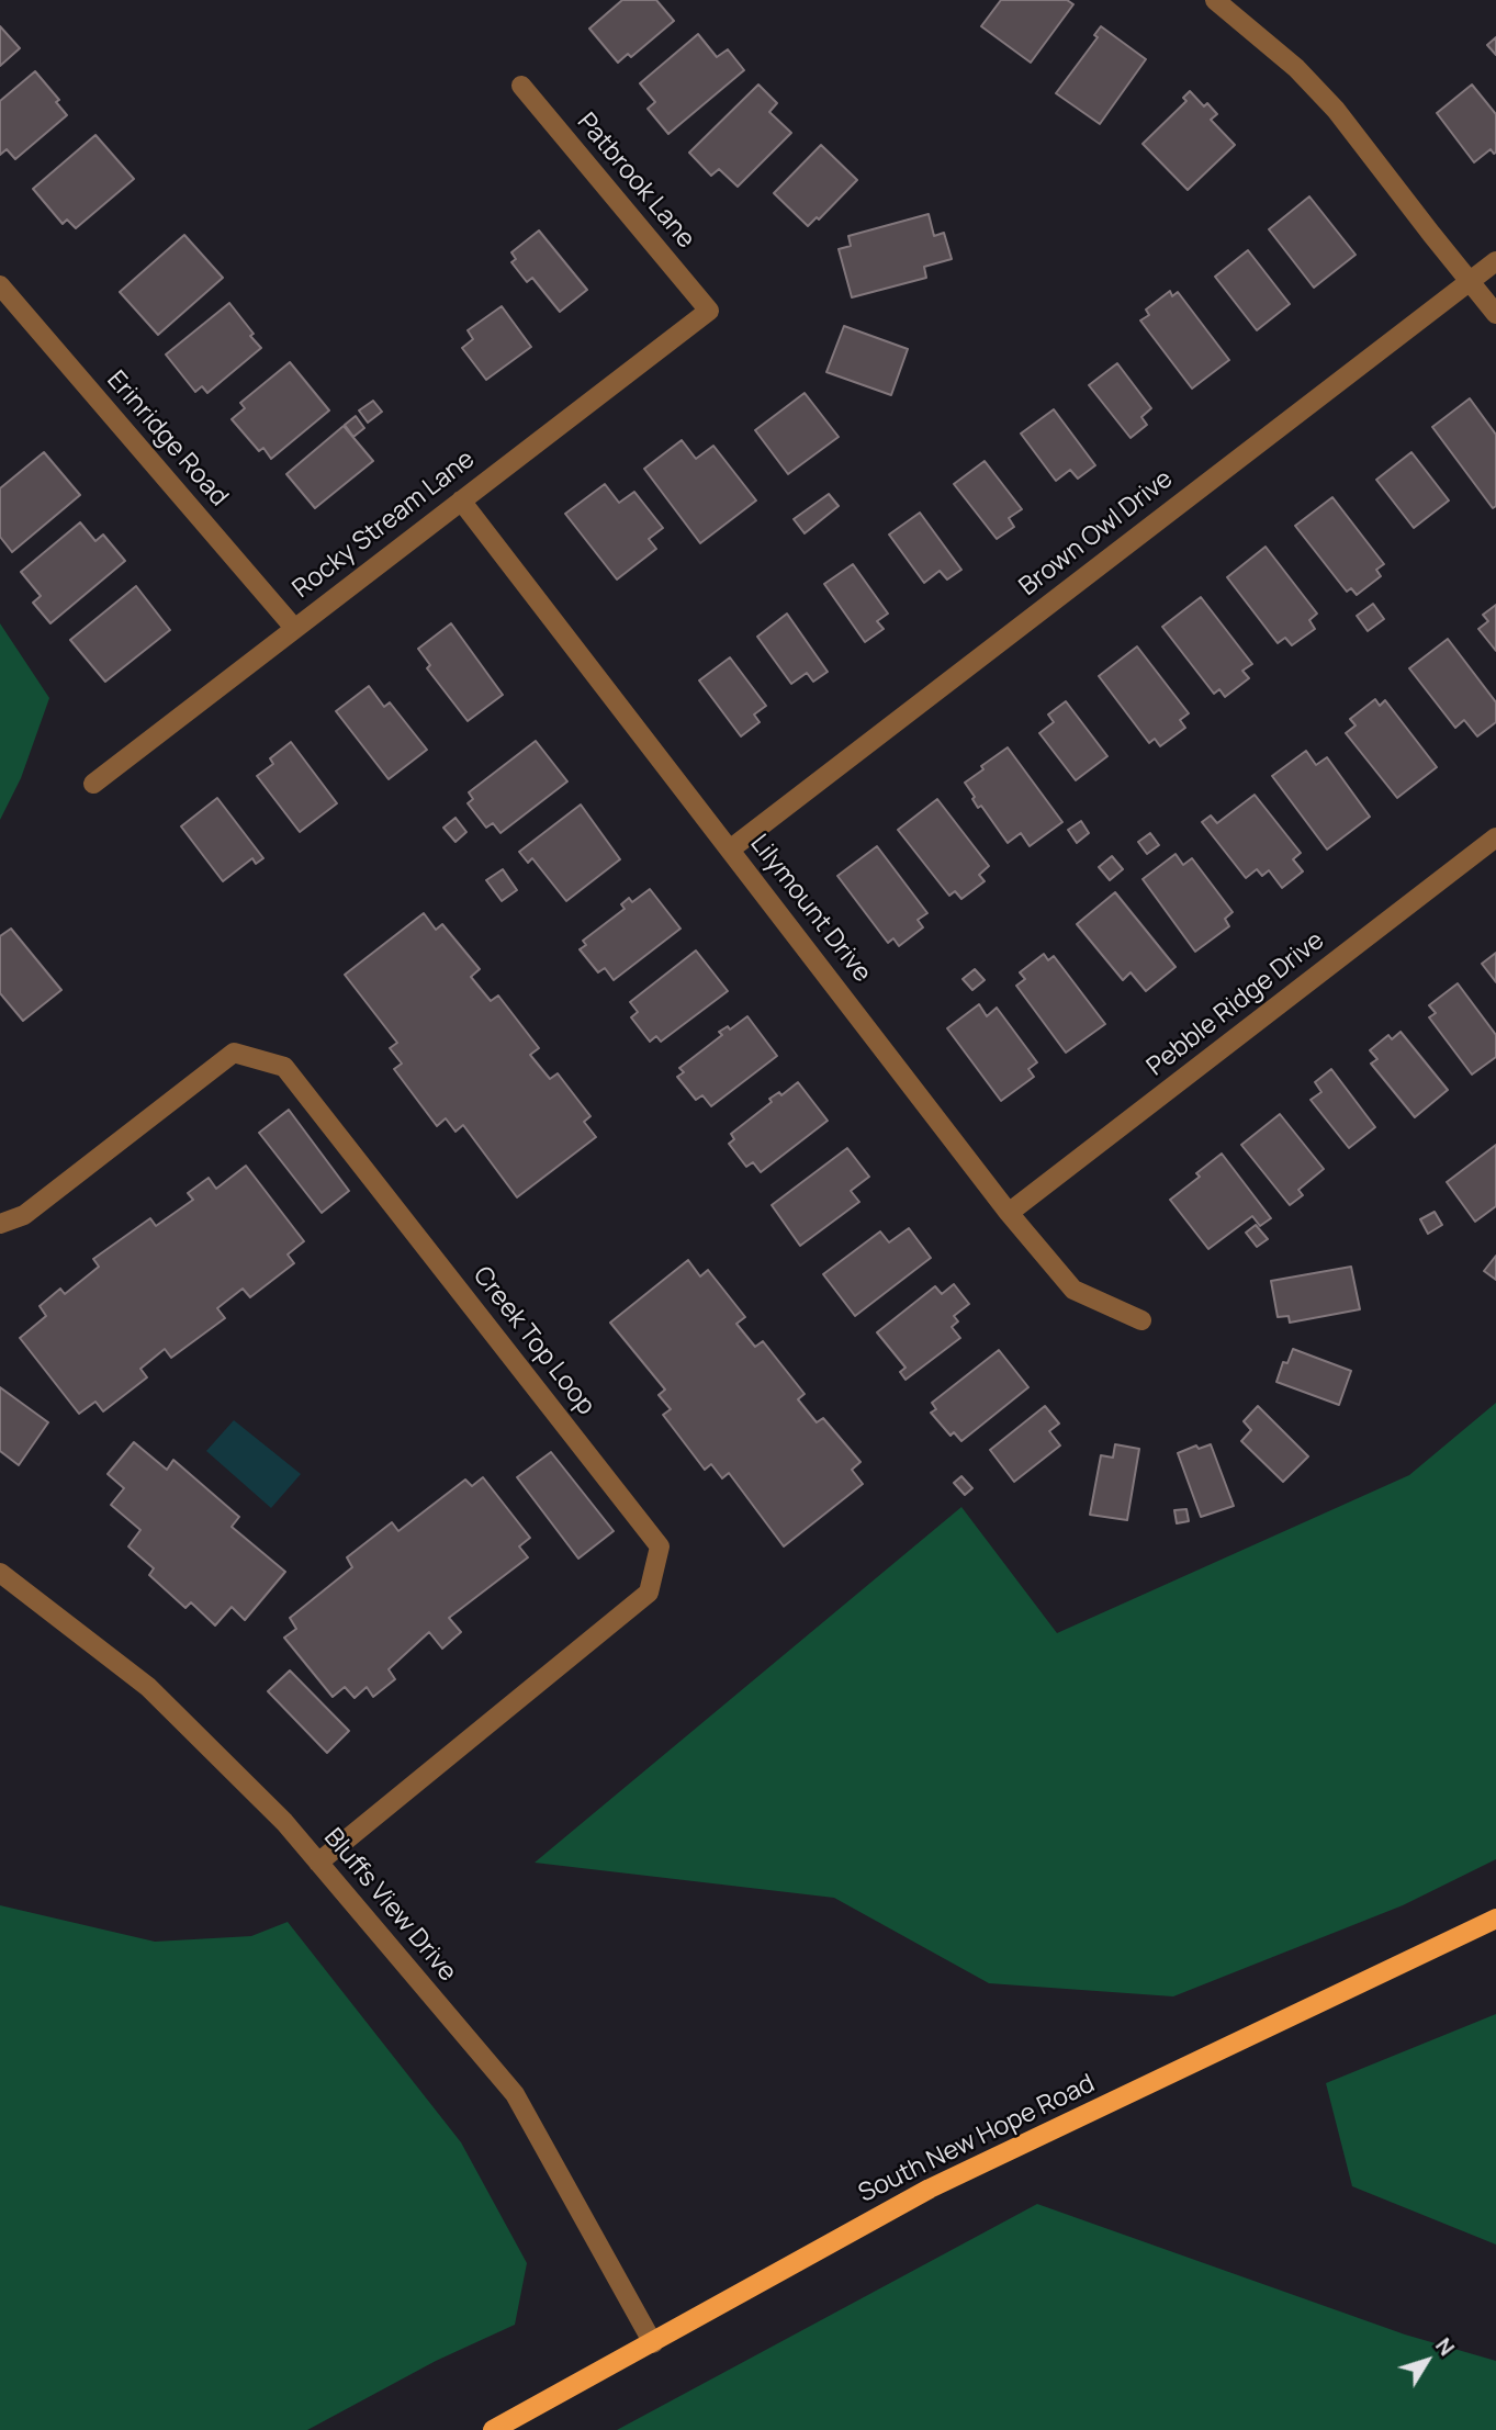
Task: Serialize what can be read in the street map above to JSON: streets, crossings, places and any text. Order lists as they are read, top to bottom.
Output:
{
  "streets": {
    "main road": ["South New Hope Road"],
    "street": [
      "Patbrook Lane",
      "Erinridge Road",
      "Rocky Stream Lane",
      "Brown Owl Drive",
      "Lilymount Drive",
      "Pebble Ridge Drive",
      "Creek Top Loop",
      "Bluffs View Drive"
    ]
  },
  "crossings": [
    ["Patbrook Lane", "Rocky Stream Lane"],
    ["Erinridge Road", "Rocky Stream Lane"],
    ["Rocky Stream Lane", "Lilymount Drive"],
    ["Brown Owl Drive", "Lilymount Drive"],
    ["Lilymount Drive", "Pebble Ridge Drive"],
    ["Creek Top Loop", "Bluffs View Drive"],
    ["Bluffs View Drive", "South New Hope Road"]
  ],
  "north": "top right"
}
